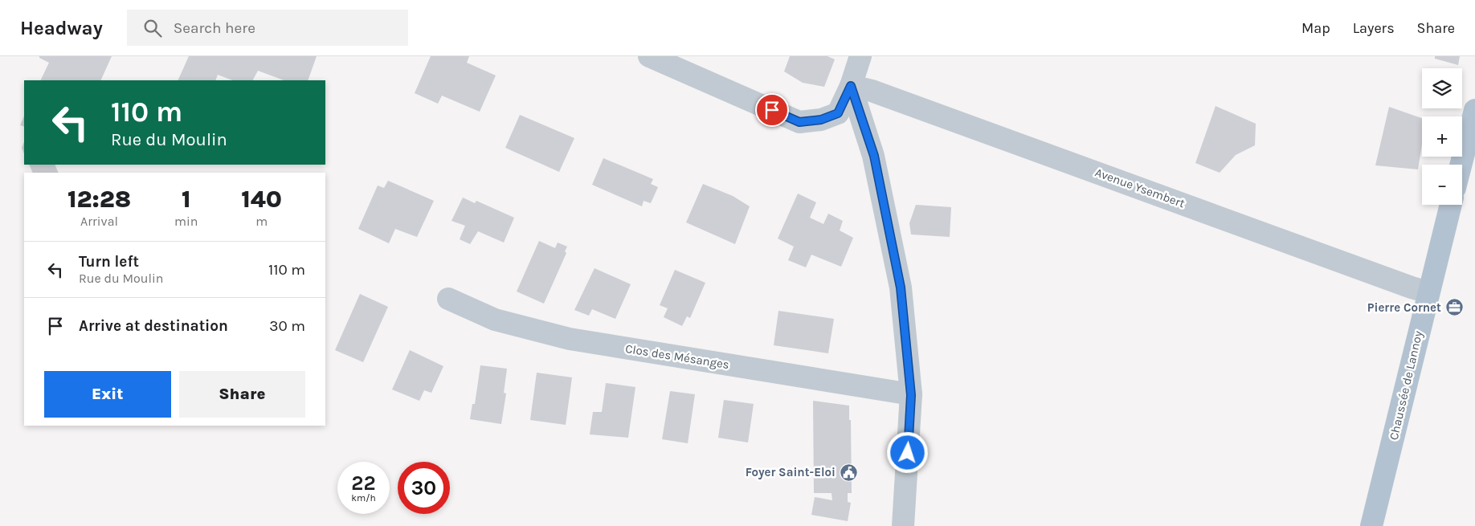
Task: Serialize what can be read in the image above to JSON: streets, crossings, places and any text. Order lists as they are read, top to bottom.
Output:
{
  "streets": {
    "main road": ["Chaussée de Lannoy"],
    "street": ["Avenue Ysembert", "Clos des Mésanges"]
  },
  "crossings": [
    ["Avenue Ysembert", "Chaussée de Lannoy"]
  ],
  "places": {
    "office": ["Pierre Cornet"],
    "public building": ["Foyer Saint-Eloi"]
  },
  "page": {
    "header": "Headway",
    "search": "Search here",
    "nav": ["Map", "Layers", "Share"],
    "map_buttons": ["+", "−"],
    "turn": ["110 m", "Rue du Moulin"],
    "eta": [
      "12:28",
      "Arrival",
      "1",
      "min",
      "140",
      "m"
    ],
    "list": [
      {
        "name": "Turn left",
        "note": "Rue du Moulin",
        "value": "110 m"
      },
      {
        "name": "Arrive at destination",
        "value": "30 m"
      }
    ],
    "buttons": ["Exit", "Share"],
    "speed": "22 km/h",
    "limit": "30"
  }
}
